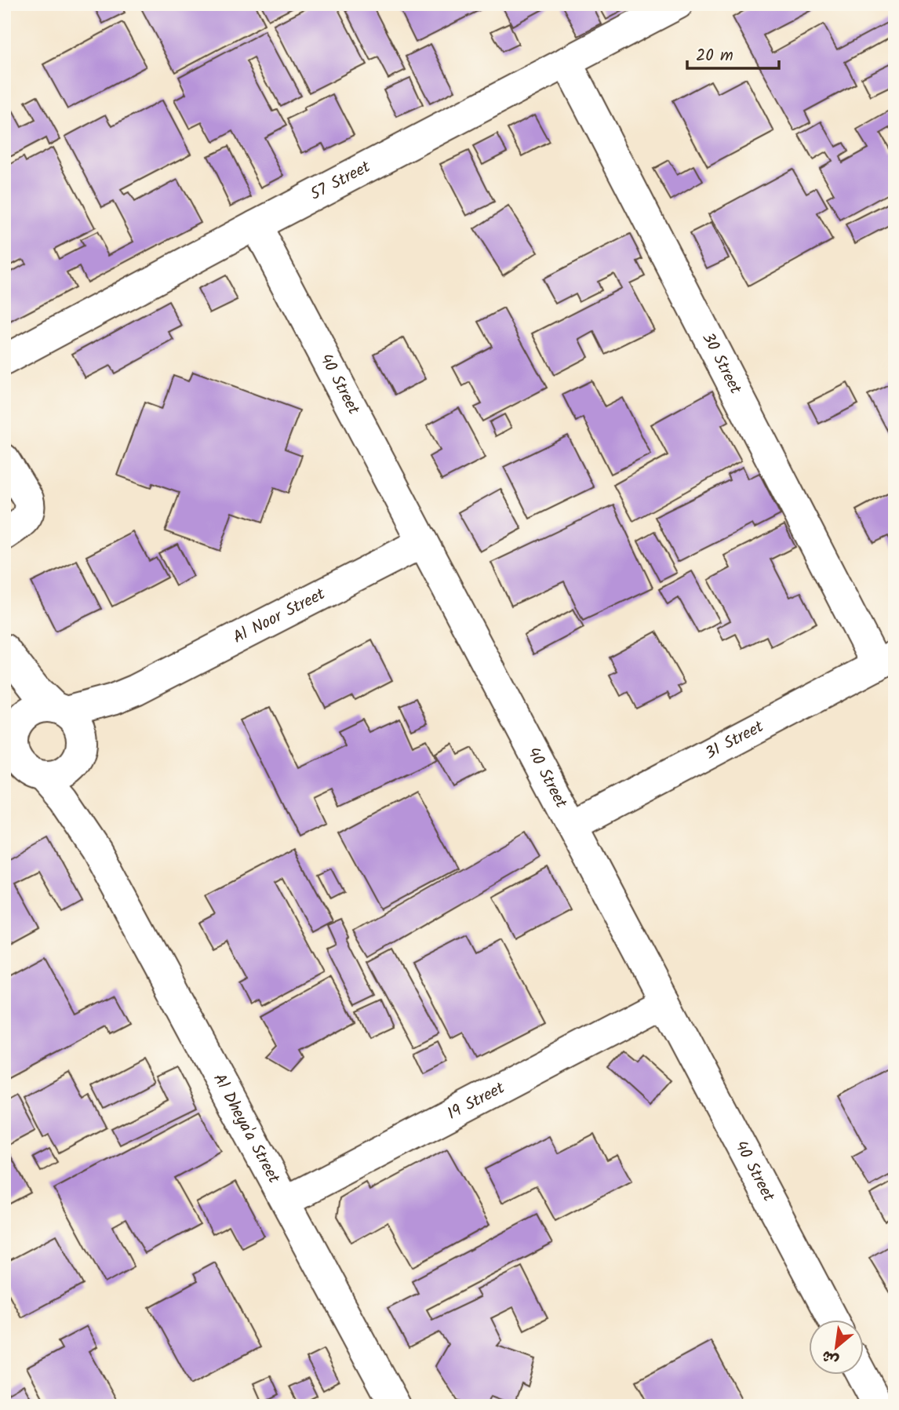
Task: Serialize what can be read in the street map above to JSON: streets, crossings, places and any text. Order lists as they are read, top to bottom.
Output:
{
  "streets": {
    "street": [
      "57 Street",
      "30 Street",
      "40 Street",
      "Al Noor Street",
      "31 Street",
      "19 Street",
      "Al Dheya'a Street"
    ]
  },
  "crossings": [
    ["57 Street", "30 Street"],
    ["57 Street", "40 Street"],
    ["30 Street", "31 Street"],
    ["40 Street", "Al Noor Street"],
    ["40 Street", "31 Street"],
    ["40 Street", "19 Street"],
    ["Al Noor Street", "Al Dheya'a Street"],
    ["19 Street", "Al Dheya'a Street"]
  ],
  "scale_bar": "20 m",
  "north": "bottom left"
}
